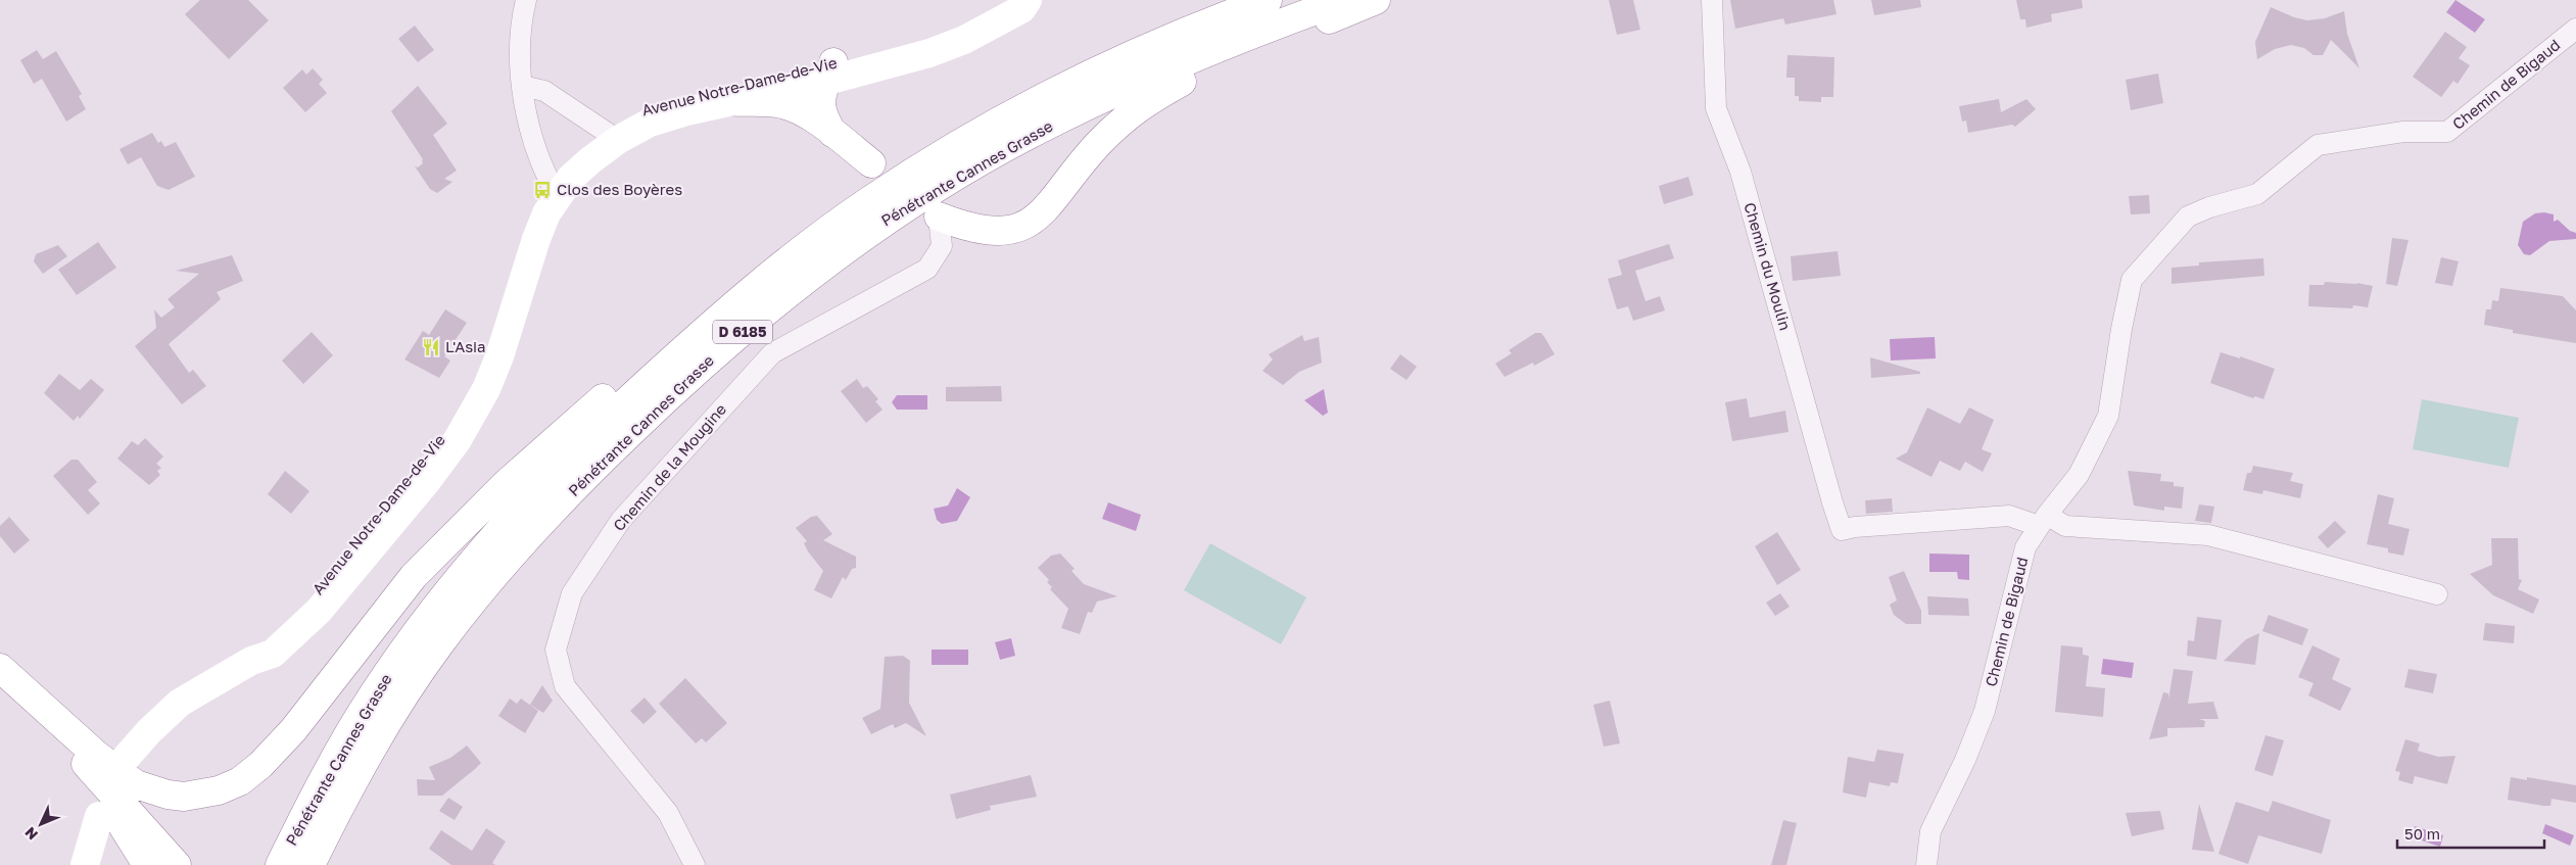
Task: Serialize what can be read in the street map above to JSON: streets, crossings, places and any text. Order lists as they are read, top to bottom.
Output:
{
  "streets": {
    "main road": ["Avenue Notre-Dame-de-Vie", "Pénétrante Cannes Grasse", "D 6185"],
    "street": ["Chemin de Bigaud", "Chemin du Moulin", "Chemin de la Mougine"]
  },
  "crossings": [
    ["Chemin de Bigaud", "Chemin du Moulin"]
  ],
  "places": {
    "bus stop": ["Clos des Boyères"],
    "restaurant": ["L'Asia"]
  },
  "scale_bar": "50 m",
  "north": "bottom left"
}
